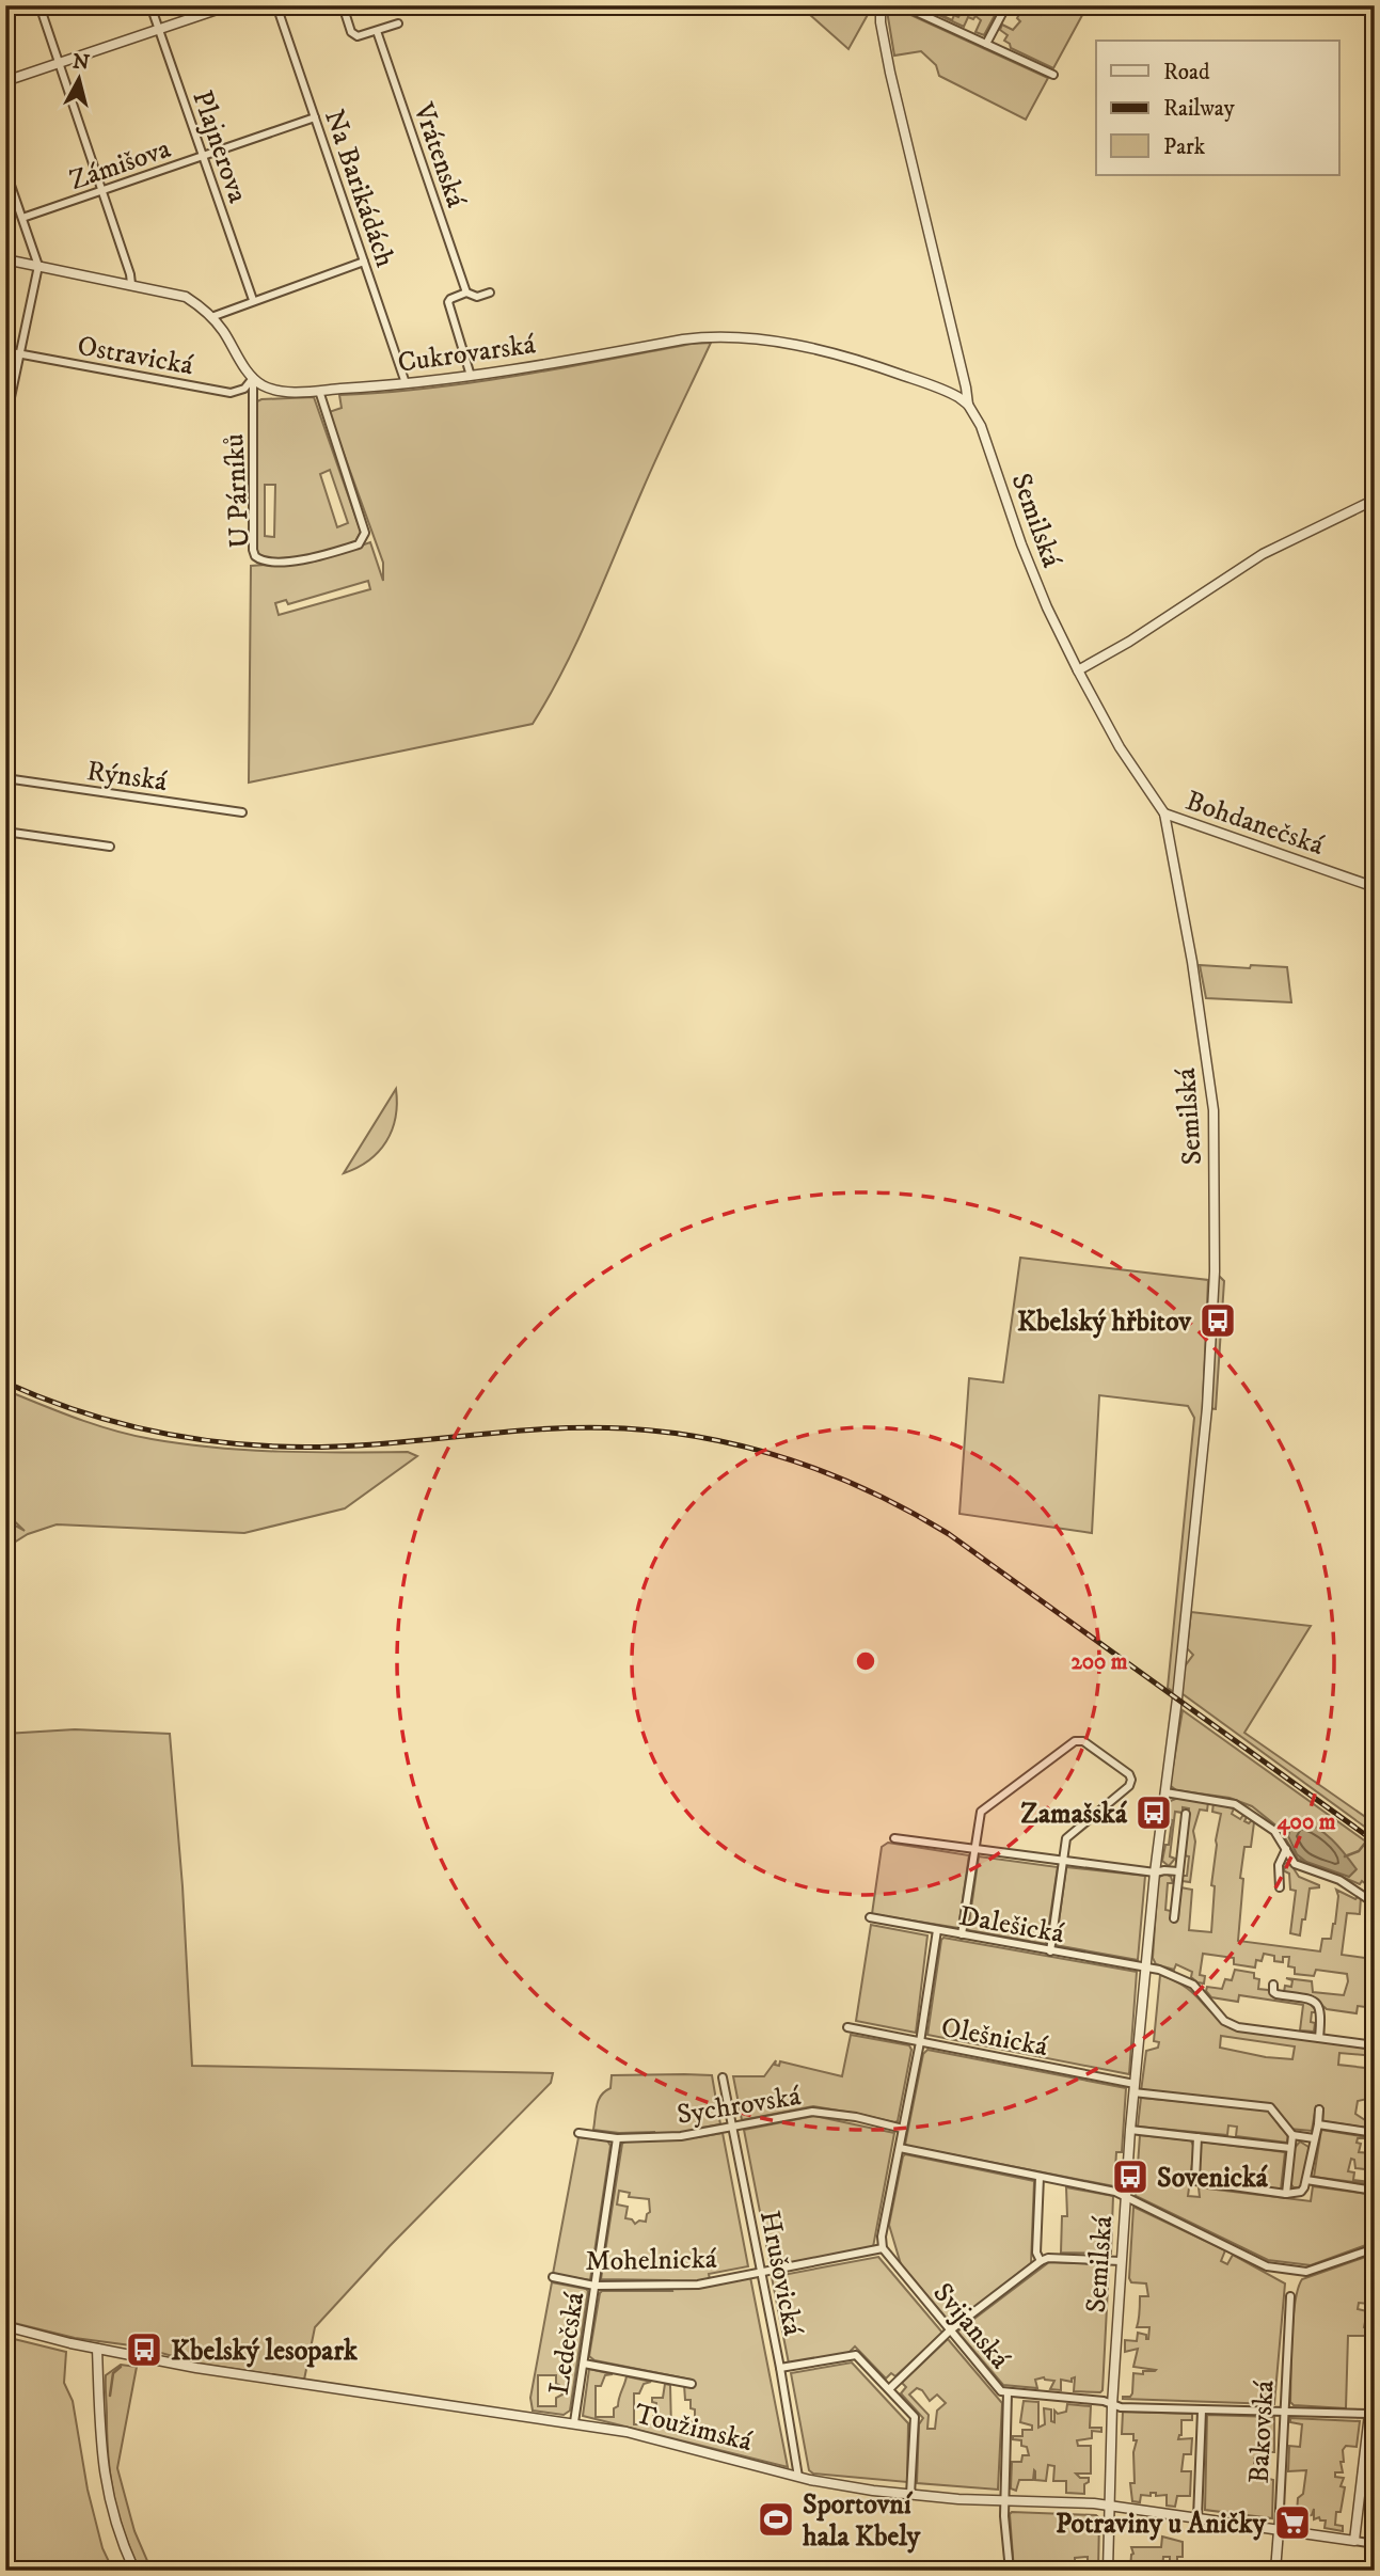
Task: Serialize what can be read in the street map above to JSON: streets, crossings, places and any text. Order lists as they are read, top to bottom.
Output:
{
  "streets": {
    "street": [
      "Plajnerova",
      "Vrátenská",
      "Zámišova",
      "Na Barikádách",
      "Cukrovarská",
      "Ostravická",
      "U Párníků",
      "Semilská",
      "Rýnská",
      "Bohdanečská",
      "Dalešická",
      "Olešnická",
      "Sychrovská",
      "Mohelnická",
      "Hrušovická",
      "Svijanská",
      "Ledečská",
      "Toužimská",
      "Bakovská"
    ]
  },
  "crossings": [
    ["Plajnerova", "Zámišova"],
    ["Zámišova", "Na Barikádách"],
    ["Na Barikádách", "Cukrovarská"],
    ["Cukrovarská", "Ostravická"],
    ["Cukrovarská", "U Párníků"],
    ["Cukrovarská", "Semilská"],
    ["Ostravická", "U Párníků"],
    ["Semilská", "Bohdanečská"],
    ["Semilská", "Dalešická"],
    ["Semilská", "Olešnická"],
    ["Semilská", "Svijanská"],
    ["Semilská", "Toužimská"],
    ["Sychrovská", "Hrušovická"],
    ["Sychrovská", "Ledečská"],
    ["Mohelnická", "Hrušovická"],
    ["Mohelnická", "Svijanská"],
    ["Mohelnická", "Ledečská"],
    ["Hrušovická", "Toužimská"],
    ["Svijanská", "Bakovská"],
    ["Ledečská", "Toužimská"],
    ["Toužimská", "Bakovská"]
  ],
  "places": {
    "bus stop": [
      "Kbelský hřbitov",
      "Zamašská",
      "Sovenická",
      "Kbelský lesopark"
    ],
    "sports": ["Sportovní hala Kbely"],
    "supermarket": ["Potraviny u Aničky"]
  },
  "legend": ["Road", "Railway", "Park"],
  "north": "top",
  "rings": ["200 m", "400 m"]
}
